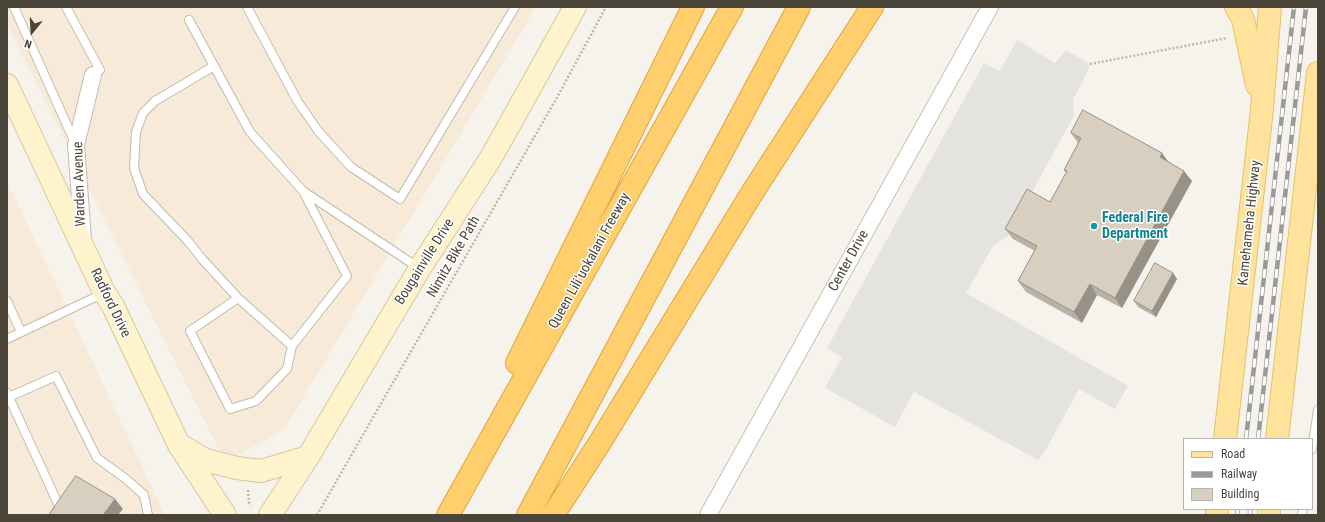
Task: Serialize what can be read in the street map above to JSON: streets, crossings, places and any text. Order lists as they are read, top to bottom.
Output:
{
  "streets": {
    "highway": ["Queen Liliʻuokalani Freeway"],
    "main road": ["Kamehameha Highway"],
    "street": [
      "Warden Avenue",
      "Center Drive",
      "Bougainville Drive",
      "Radford Drive"
    ],
    "path": ["Nimitz Bike Path"]
  },
  "crossings": [
    ["Warden Avenue", "Radford Drive"]
  ],
  "places": ["Federal Fire Department"],
  "legend": ["Road", "Railway", "Building"],
  "north": "bottom"
}
